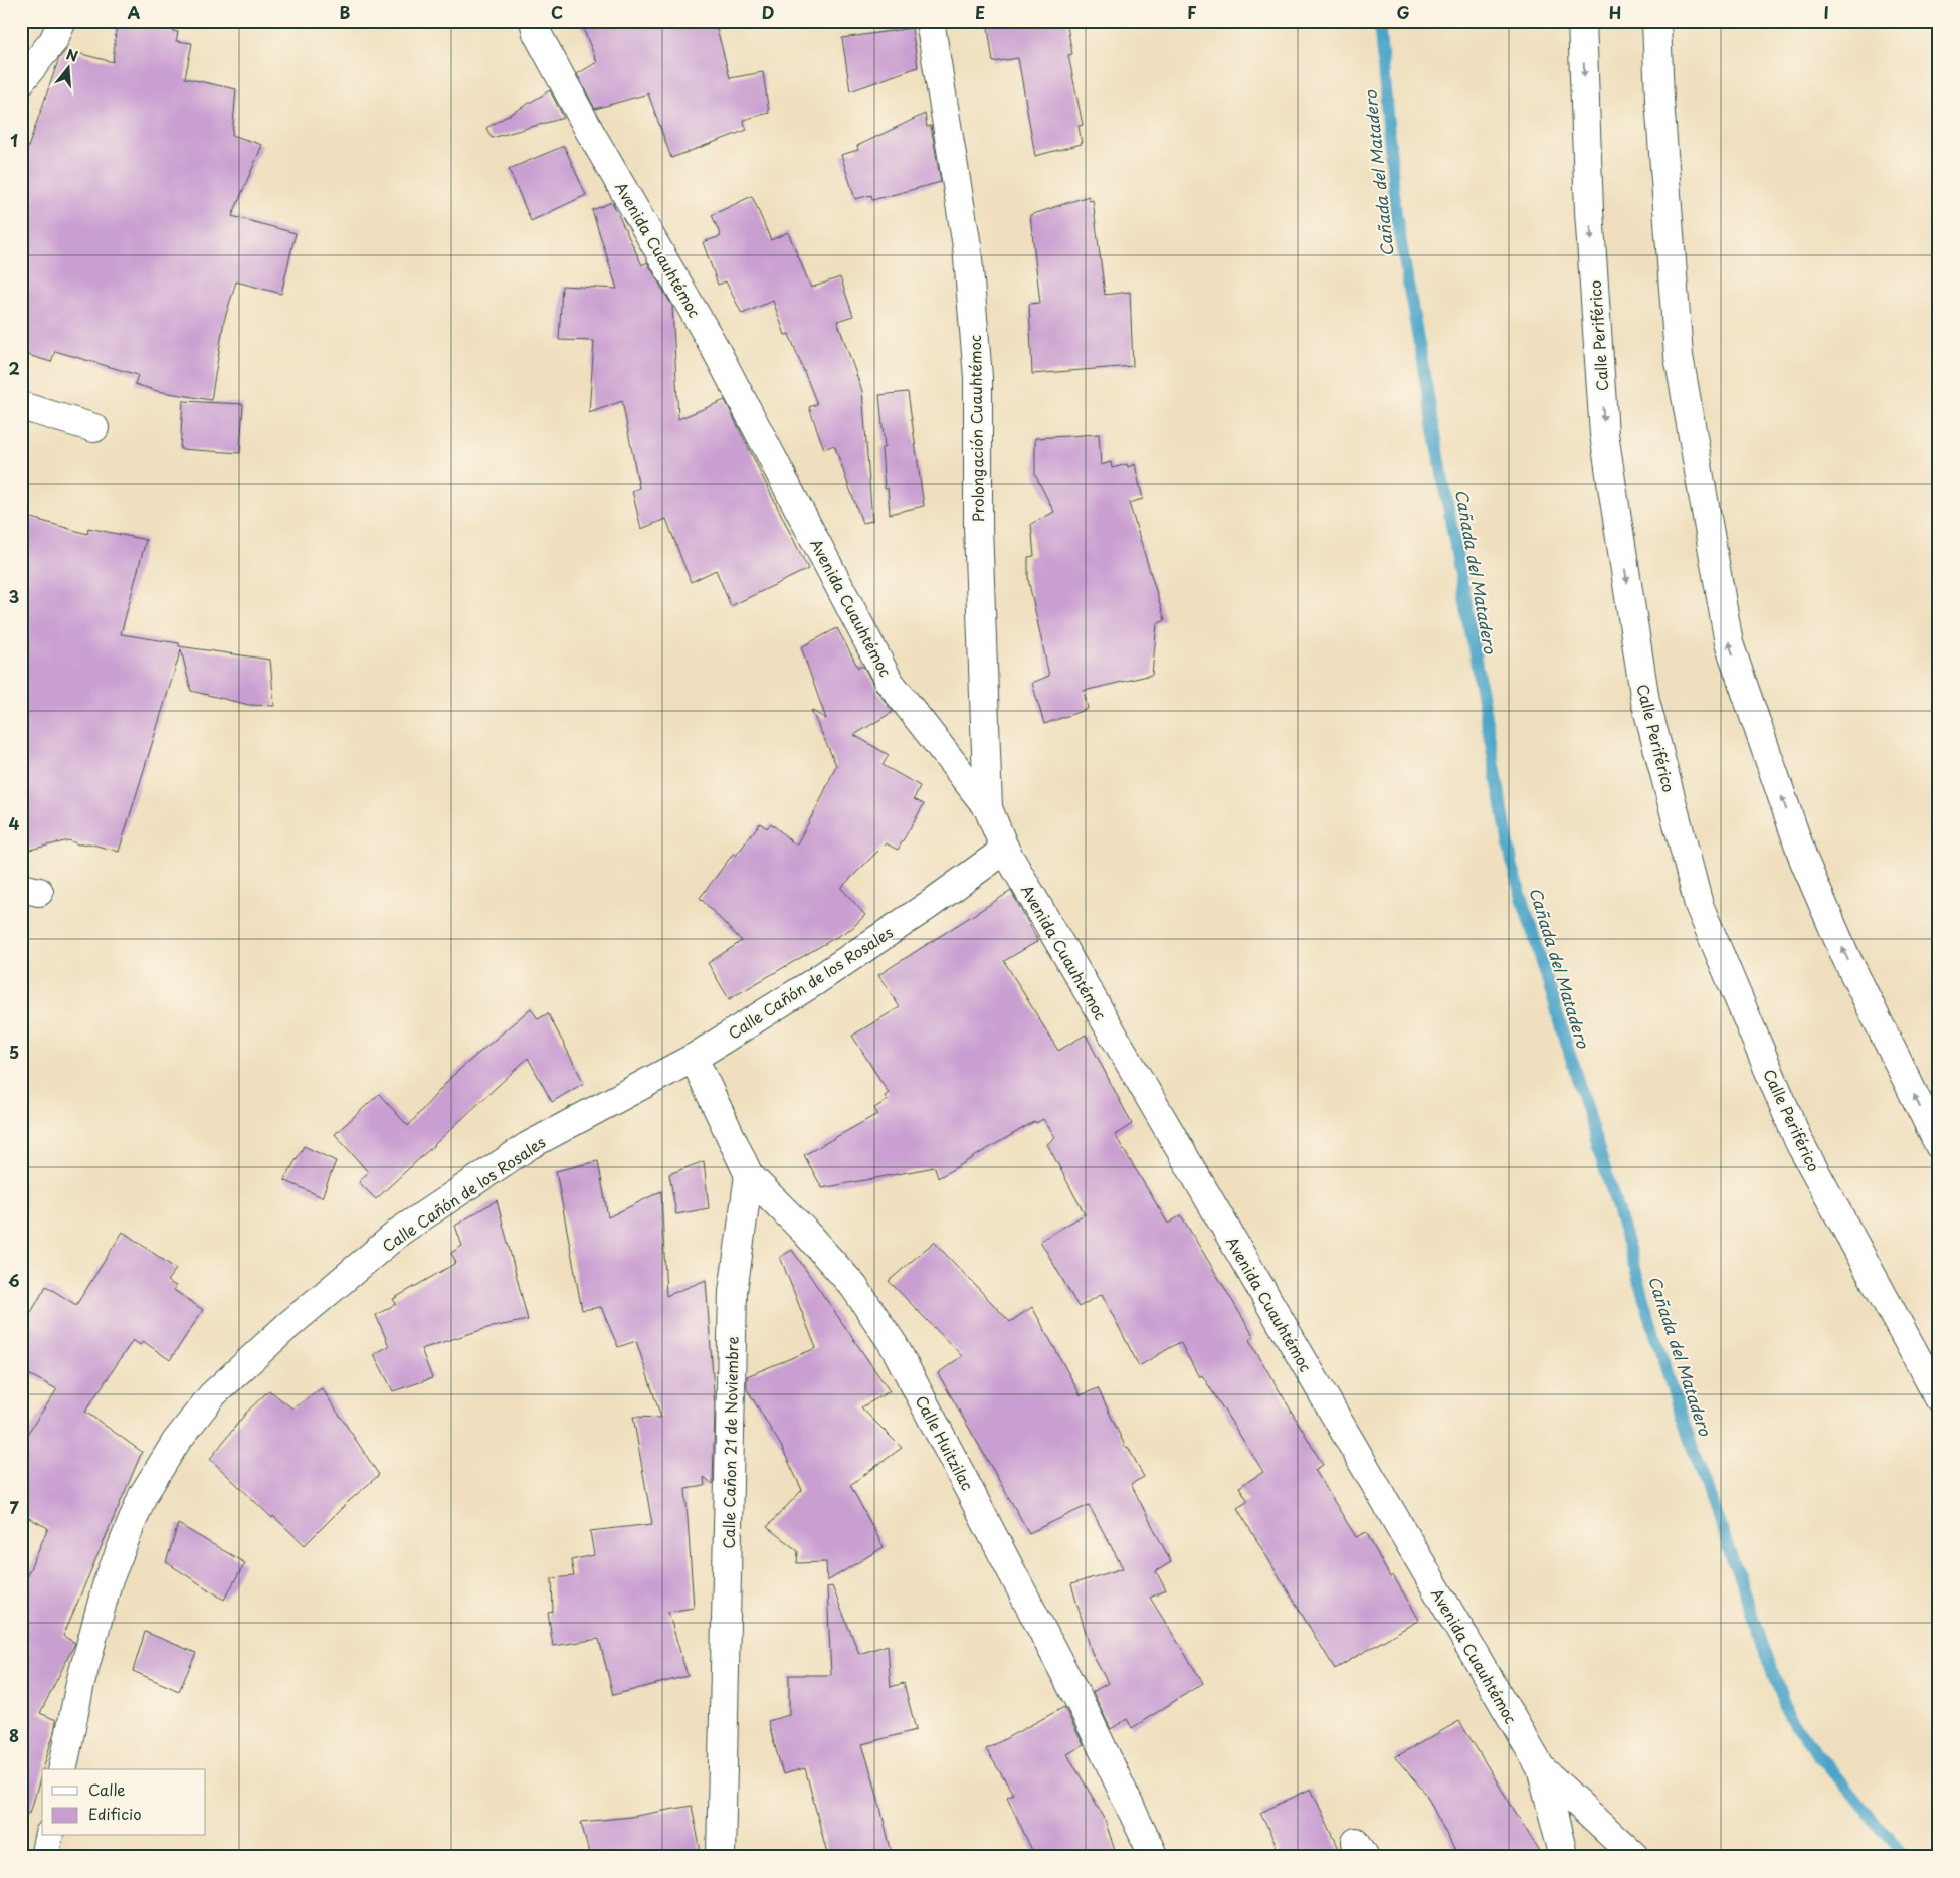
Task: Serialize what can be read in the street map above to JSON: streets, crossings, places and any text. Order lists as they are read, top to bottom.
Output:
{
  "streets": {
    "main road": [
      "Avenida Cuauhtémoc",
      "Calle Periférico",
      "Prolongación Cuauhtémoc",
      "Calle Cañón de los Rosales",
      "Calle Cañon 21 de Noviembre",
      "Calle Huitzilac"
    ]
  },
  "crossings": [
    ["Avenida Cuauhtémoc", "Prolongación Cuauhtémoc"],
    ["Avenida Cuauhtémoc", "Calle Cañón de los Rosales"],
    ["Calle Cañón de los Rosales", "Calle Huitzilac"],
    ["Calle Cañon 21 de Noviembre", "Calle Huitzilac"]
  ],
  "water": ["Cañada del Matadero"],
  "legend": ["Calle", "Edificio"],
  "north": "top",
  "grid": {
    "columns": [
      "A",
      "B",
      "C",
      "D",
      "E",
      "F",
      "G",
      "H",
      "I"
    ],
    "rows": [
      "1",
      "2",
      "3",
      "4",
      "5",
      "6",
      "7",
      "8"
    ]
  }
}
